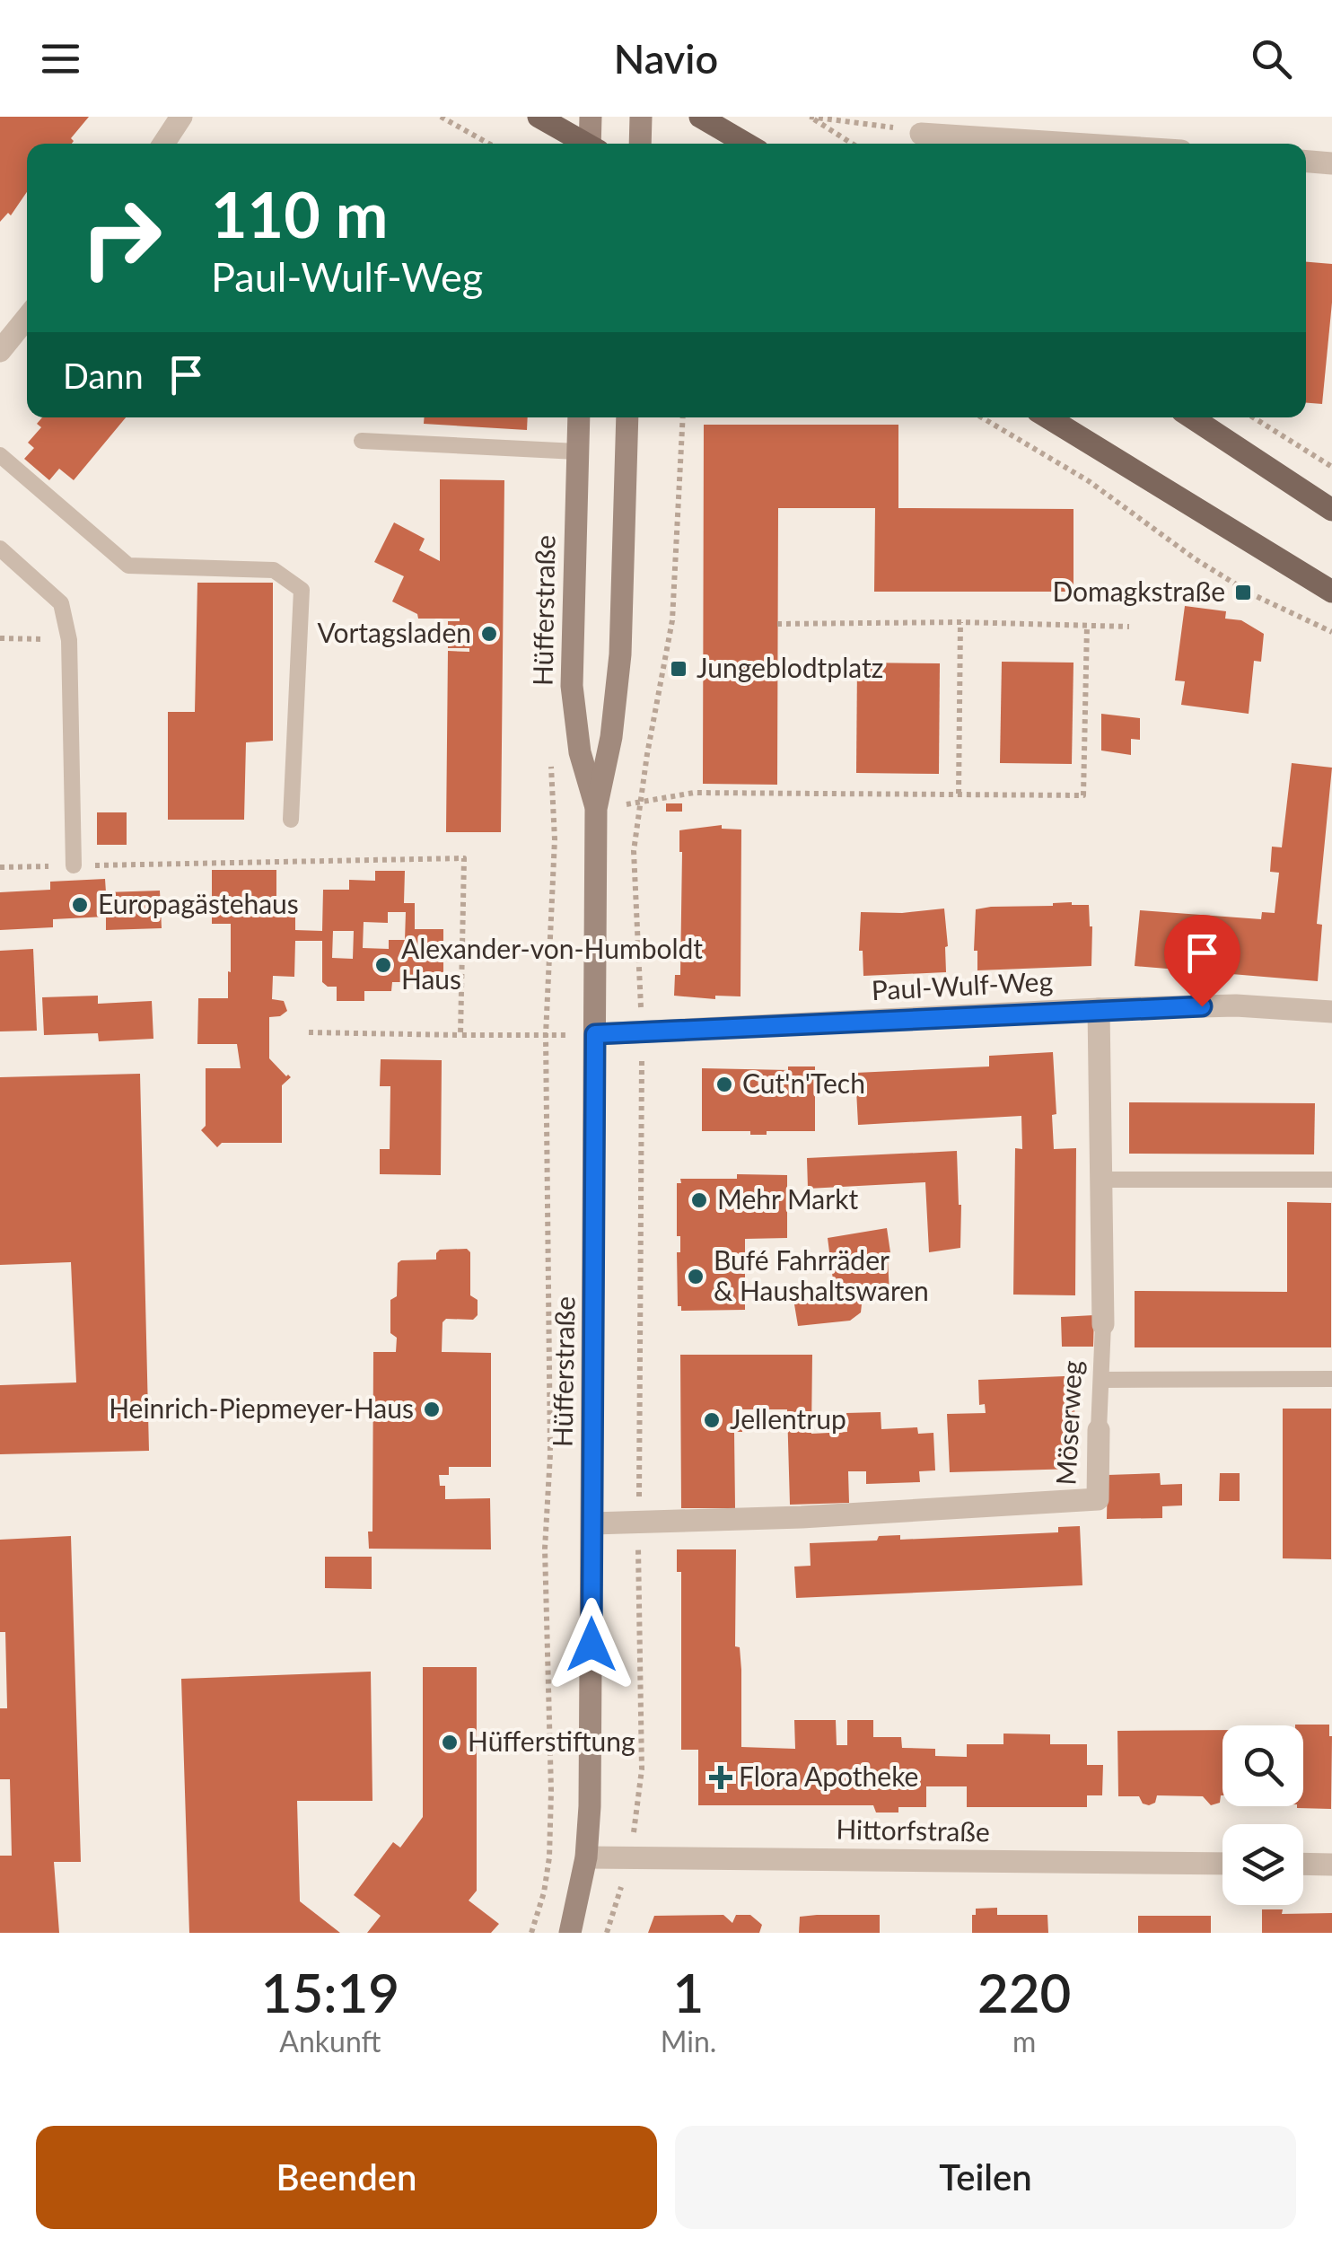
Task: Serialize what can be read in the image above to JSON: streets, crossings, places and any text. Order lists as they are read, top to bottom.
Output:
{
  "streets": {
    "street": [
      "Hüfferstraße",
      "Paul-Wulf-Weg",
      "Möserweg",
      "Hittorfstraße"
    ]
  },
  "crossings": [
    ["Hüfferstraße", "Paul-Wulf-Weg"],
    ["Hüfferstraße", "Möserweg"],
    ["Hüfferstraße", "Hittorfstraße"],
    ["Paul-Wulf-Weg", "Möserweg"]
  ],
  "places": {
    "transit": ["Domagkstraße", "Jungeblodtplatz"],
    "other": [
      "Vortagsladen",
      "Europagästehaus",
      "Alexander-von-Humboldt Haus",
      "Cut'n'Tech",
      "Mehr Markt",
      "Bufé Fahrräder & Haushaltswaren",
      "Heinrich-Piepmeyer-Haus",
      "Jellentrup",
      "Hüfferstiftung"
    ],
    "health": ["Flora Apotheke"]
  },
  "page": {
    "header": "Navio",
    "turn": ["110 m", "Paul-Wulf-Weg"],
    "then": "Dann",
    "eta": [
      "15:19",
      "Ankunft",
      "1",
      "Min.",
      "220",
      "m"
    ],
    "buttons": ["Beenden", "Teilen"]
  }
}
